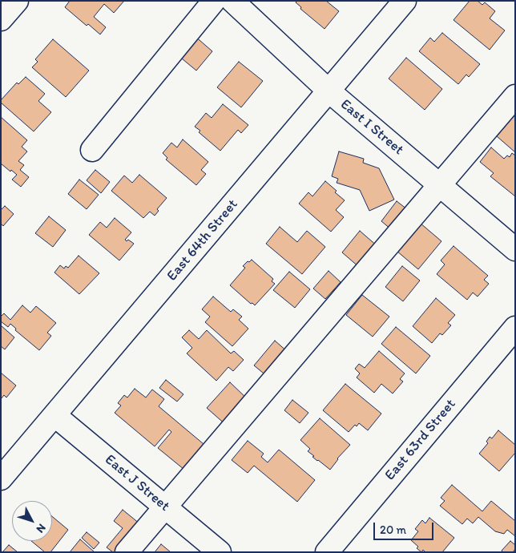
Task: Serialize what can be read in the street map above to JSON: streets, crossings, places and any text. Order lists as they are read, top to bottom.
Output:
{
  "streets": {
    "street": [
      "East I Street",
      "East 64th Street",
      "East 63rd Street",
      "East J Street"
    ]
  },
  "crossings": [
    ["East I Street", "East 64th Street"],
    ["East 64th Street", "East J Street"]
  ],
  "scale_bar": "20 m",
  "north": "bottom right"
}
